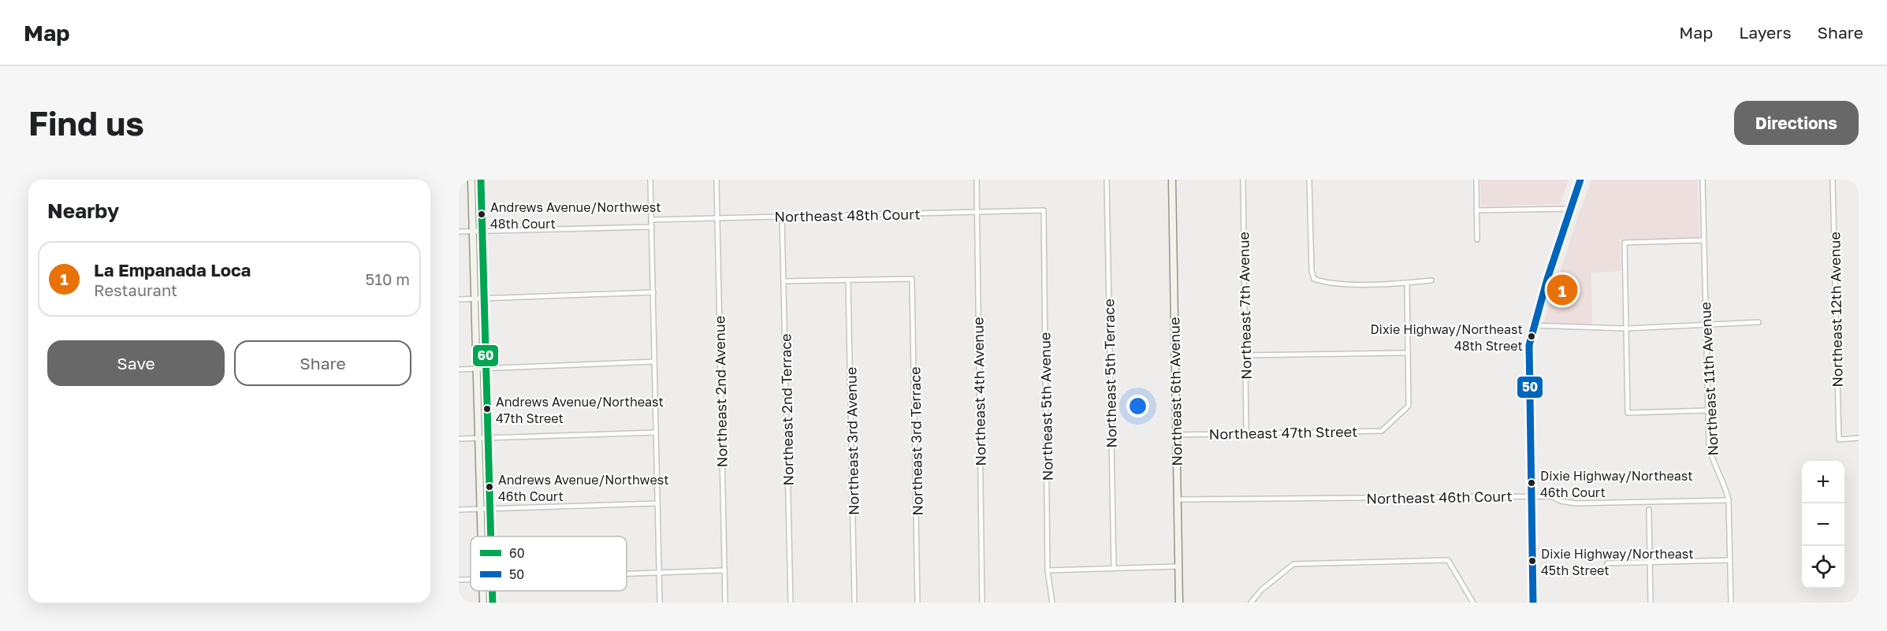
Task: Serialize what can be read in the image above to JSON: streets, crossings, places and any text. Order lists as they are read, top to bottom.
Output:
{
  "streets": {
    "main road": ["Northeast 6th Avenue"],
    "street": [
      "Northeast 48th Court",
      "Northeast 7th Avenue",
      "Northeast 12th Avenue",
      "Northeast 5th Terrace",
      "Northeast 11th Avenue",
      "Northeast 2nd Avenue",
      "Northeast 4th Avenue",
      "Northeast 5th Avenue",
      "Northeast 2nd Terrace",
      "Northeast 47th Street",
      "Northeast 3rd Avenue",
      "Northeast 3rd Terrace",
      "Northeast 46th Court"
    ]
  },
  "crossings": [
    ["Northeast 48th Court", "Northeast 2nd Avenue"],
    ["Northeast 48th Court", "Northeast 4th Avenue"],
    ["Northeast 48th Court", "Northeast 5th Avenue"],
    ["Northeast 48th Court", "Northeast 2nd Terrace"],
    ["Northeast 7th Avenue", "Northeast 47th Street"],
    ["Northeast 11th Avenue", "Northeast 46th Court"],
    ["Northeast 6th Avenue", "Northeast 47th Street"],
    ["Northeast 6th Avenue", "Northeast 46th Court"],
    ["Northeast 3rd Avenue", "Northeast 3rd Terrace"]
  ],
  "places": [
    "Andrews Avenue/Northwest 48th Court",
    "Dixie Highway/Northeast 48th Street",
    "Andrews Avenue/Northeast 47th Street",
    "Dixie Highway/Northeast 46th Court",
    "Andrews Avenue/Northwest 46th Court",
    "Dixie Highway/Northeast 45th Street"
  ],
  "lines": ["transit line 60", "transit line 50"],
  "legend": ["60", "50"],
  "page": {
    "header": "Map",
    "nav": ["Map", "Layers", "Share"],
    "buttons": [
      "Directions",
      ["Save", "Share"]
    ],
    "title": "Find us",
    "heading": "Nearby",
    "list": [
      {
        "mark": "1",
        "name": "La Empanada Loca",
        "note": "Restaurant",
        "value": "510 m"
      }
    ],
    "pins": "1",
    "map_buttons": ["+", "−"]
  }
}
